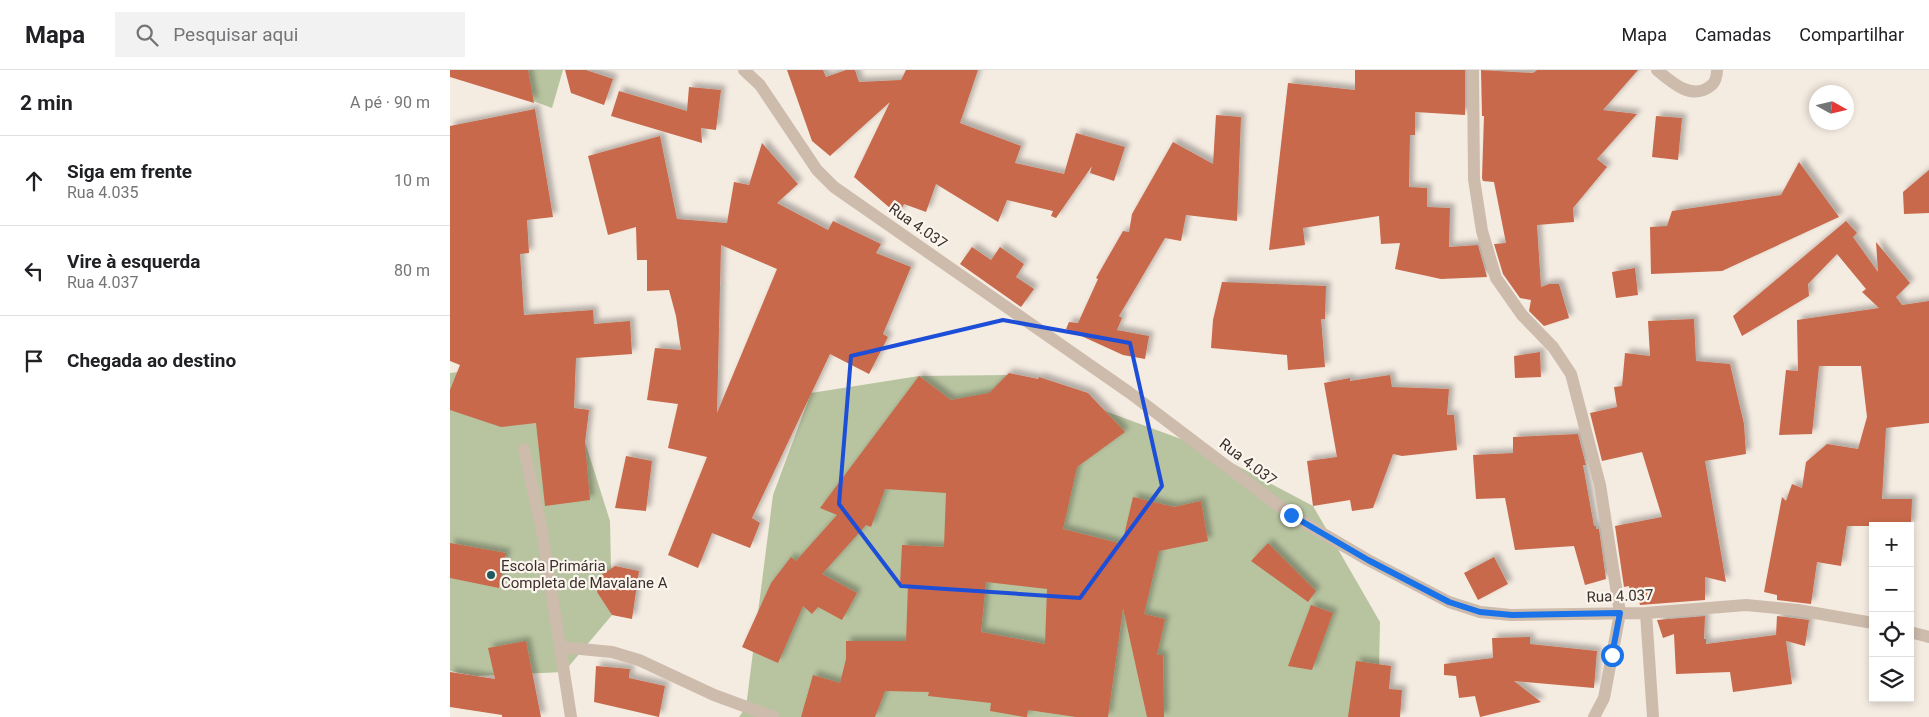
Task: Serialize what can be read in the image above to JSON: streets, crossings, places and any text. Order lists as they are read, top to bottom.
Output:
{
  "streets": {
    "street": ["Rua 4.037"]
  },
  "places": ["Escola Primária Completa de Mavalane A"],
  "north": "right",
  "page": {
    "header": "Mapa",
    "search": "Pesquisar aqui",
    "nav": ["Mapa", "Camadas", "Compartilhar"],
    "heading": ["2 min", "A pé · 90 m"],
    "list": [
      ["Siga em frente", "Rua 4.035", "10 m"],
      ["Vire à esquerda", "Rua 4.037", "80 m"],
      "Chegada ao destino"
    ],
    "map_buttons": ["+", "−"]
  }
}
